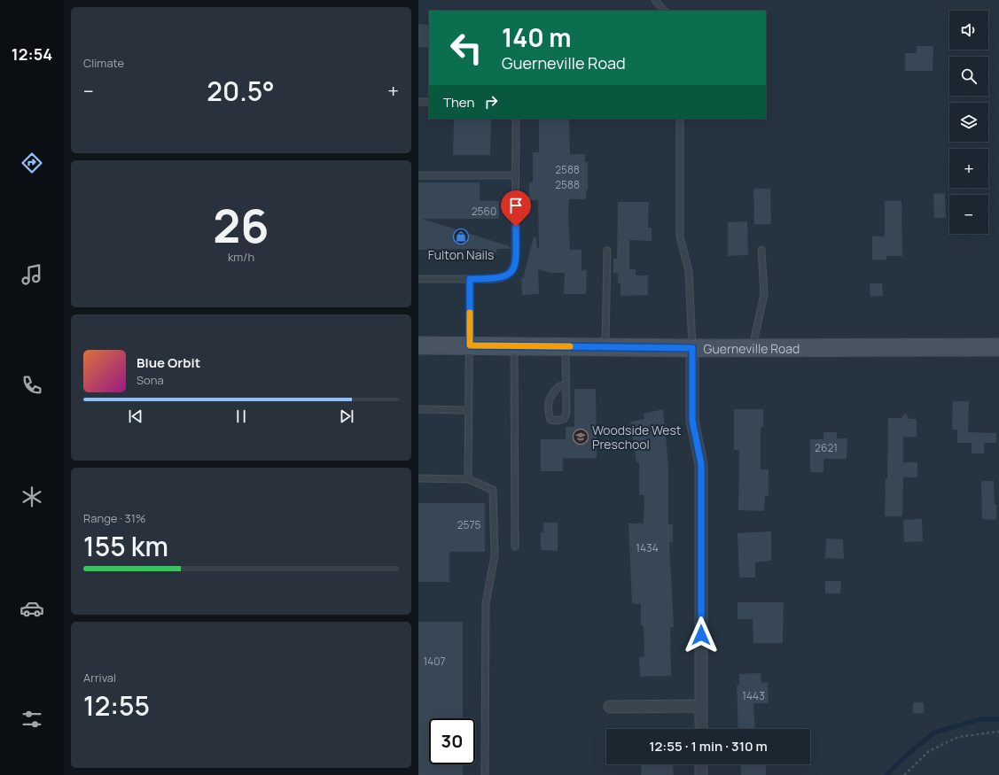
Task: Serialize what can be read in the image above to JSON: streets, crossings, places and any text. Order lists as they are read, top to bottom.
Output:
{
  "streets": {
    "main road": ["Guerneville Road"]
  },
  "places": {
    "shop": ["Fulton Nails"],
    "school or university": ["Woodside West Preschool"]
  },
  "house_numbers": [
    "2588",
    "2588",
    "2560",
    "2621",
    "2575",
    "1434",
    "1407",
    "1443"
  ],
  "page": {
    "tabs": "12:54",
    "tile": [
      "Climate",
      ["26", "km/h"],
      ["Range · 31%", "155 km"],
      ["Arrival", "12:55"]
    ],
    "map_buttons": ["+", "−"],
    "turn": ["140 m", "Guerneville Road"],
    "heat": ["−", "20.5°", "+"],
    "then": "Then",
    "song": ["Blue Orbit", "Sona"],
    "limit": "30",
    "trip": "12:55 · 1 min · 310 m"
  }
}
